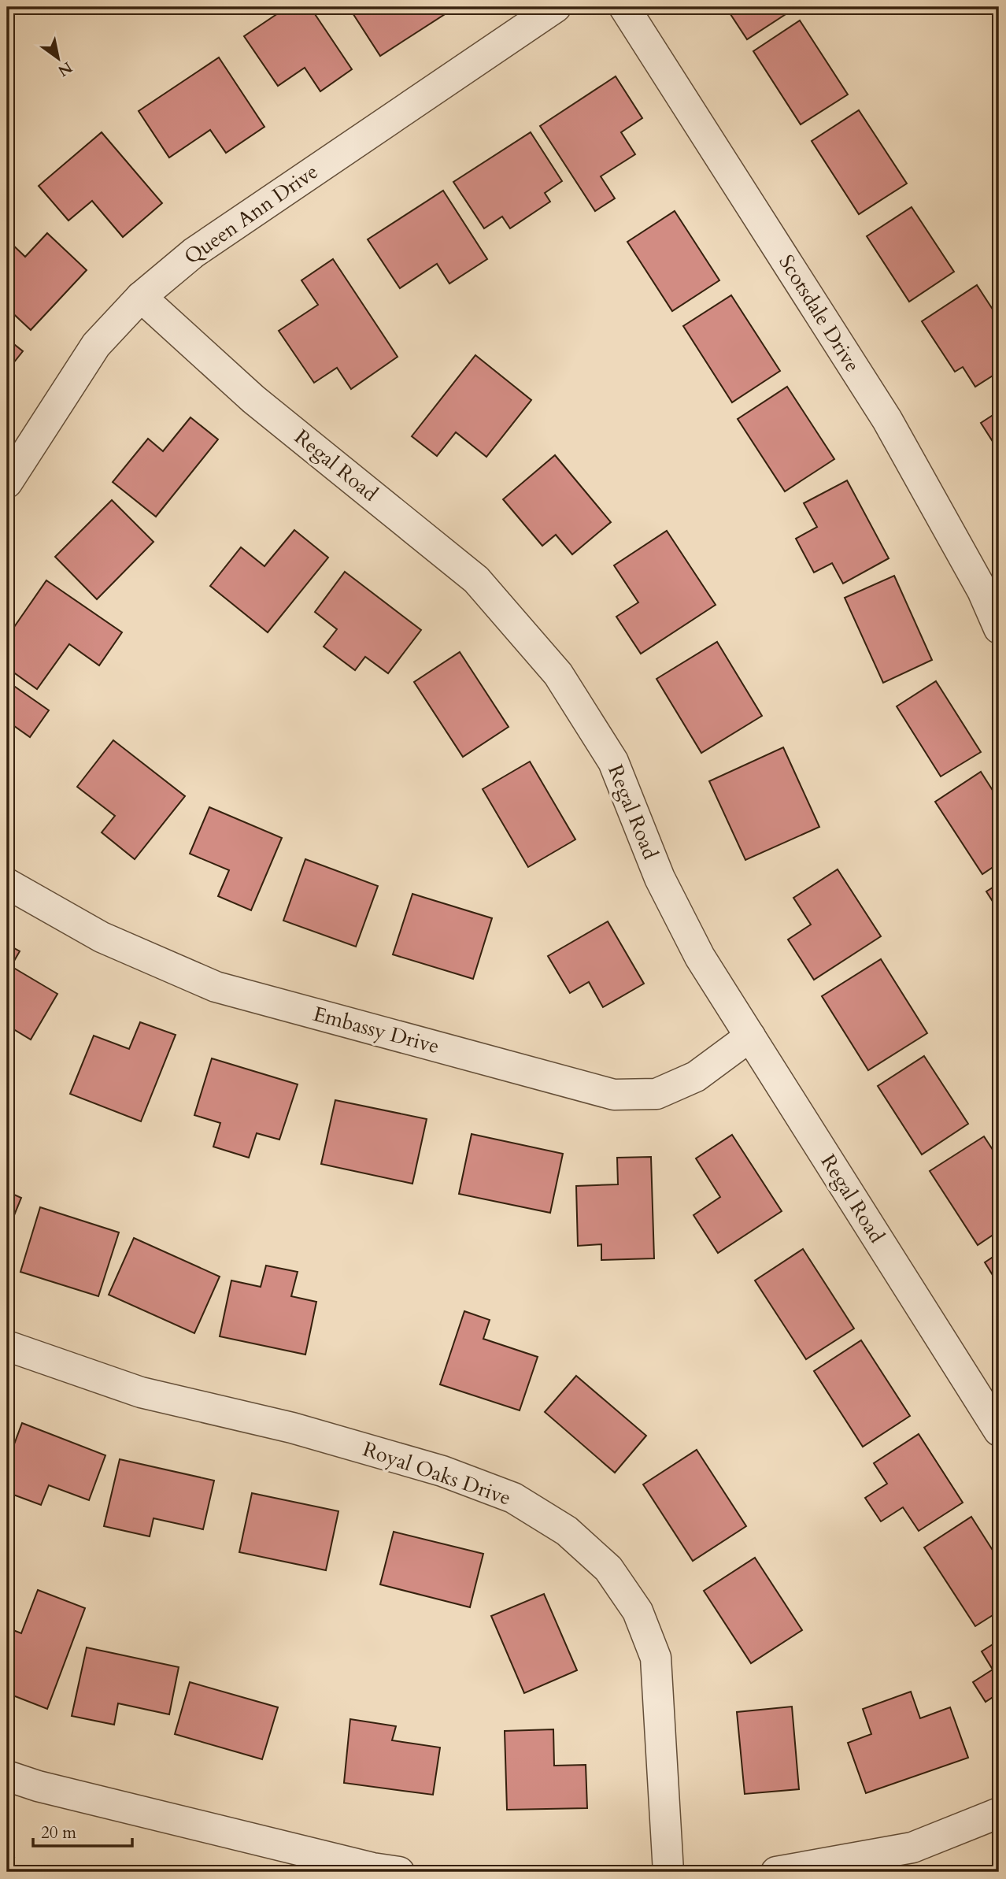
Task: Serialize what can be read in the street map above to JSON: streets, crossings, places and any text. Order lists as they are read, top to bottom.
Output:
{
  "streets": {
    "street": [
      "Queen Ann Drive",
      "Scotsdale Drive",
      "Regal Road",
      "Embassy Drive",
      "Royal Oaks Drive"
    ]
  },
  "crossings": [
    ["Queen Ann Drive", "Regal Road"],
    ["Regal Road", "Embassy Drive"]
  ],
  "scale_bar": "20 m",
  "north": "bottom right"
}
